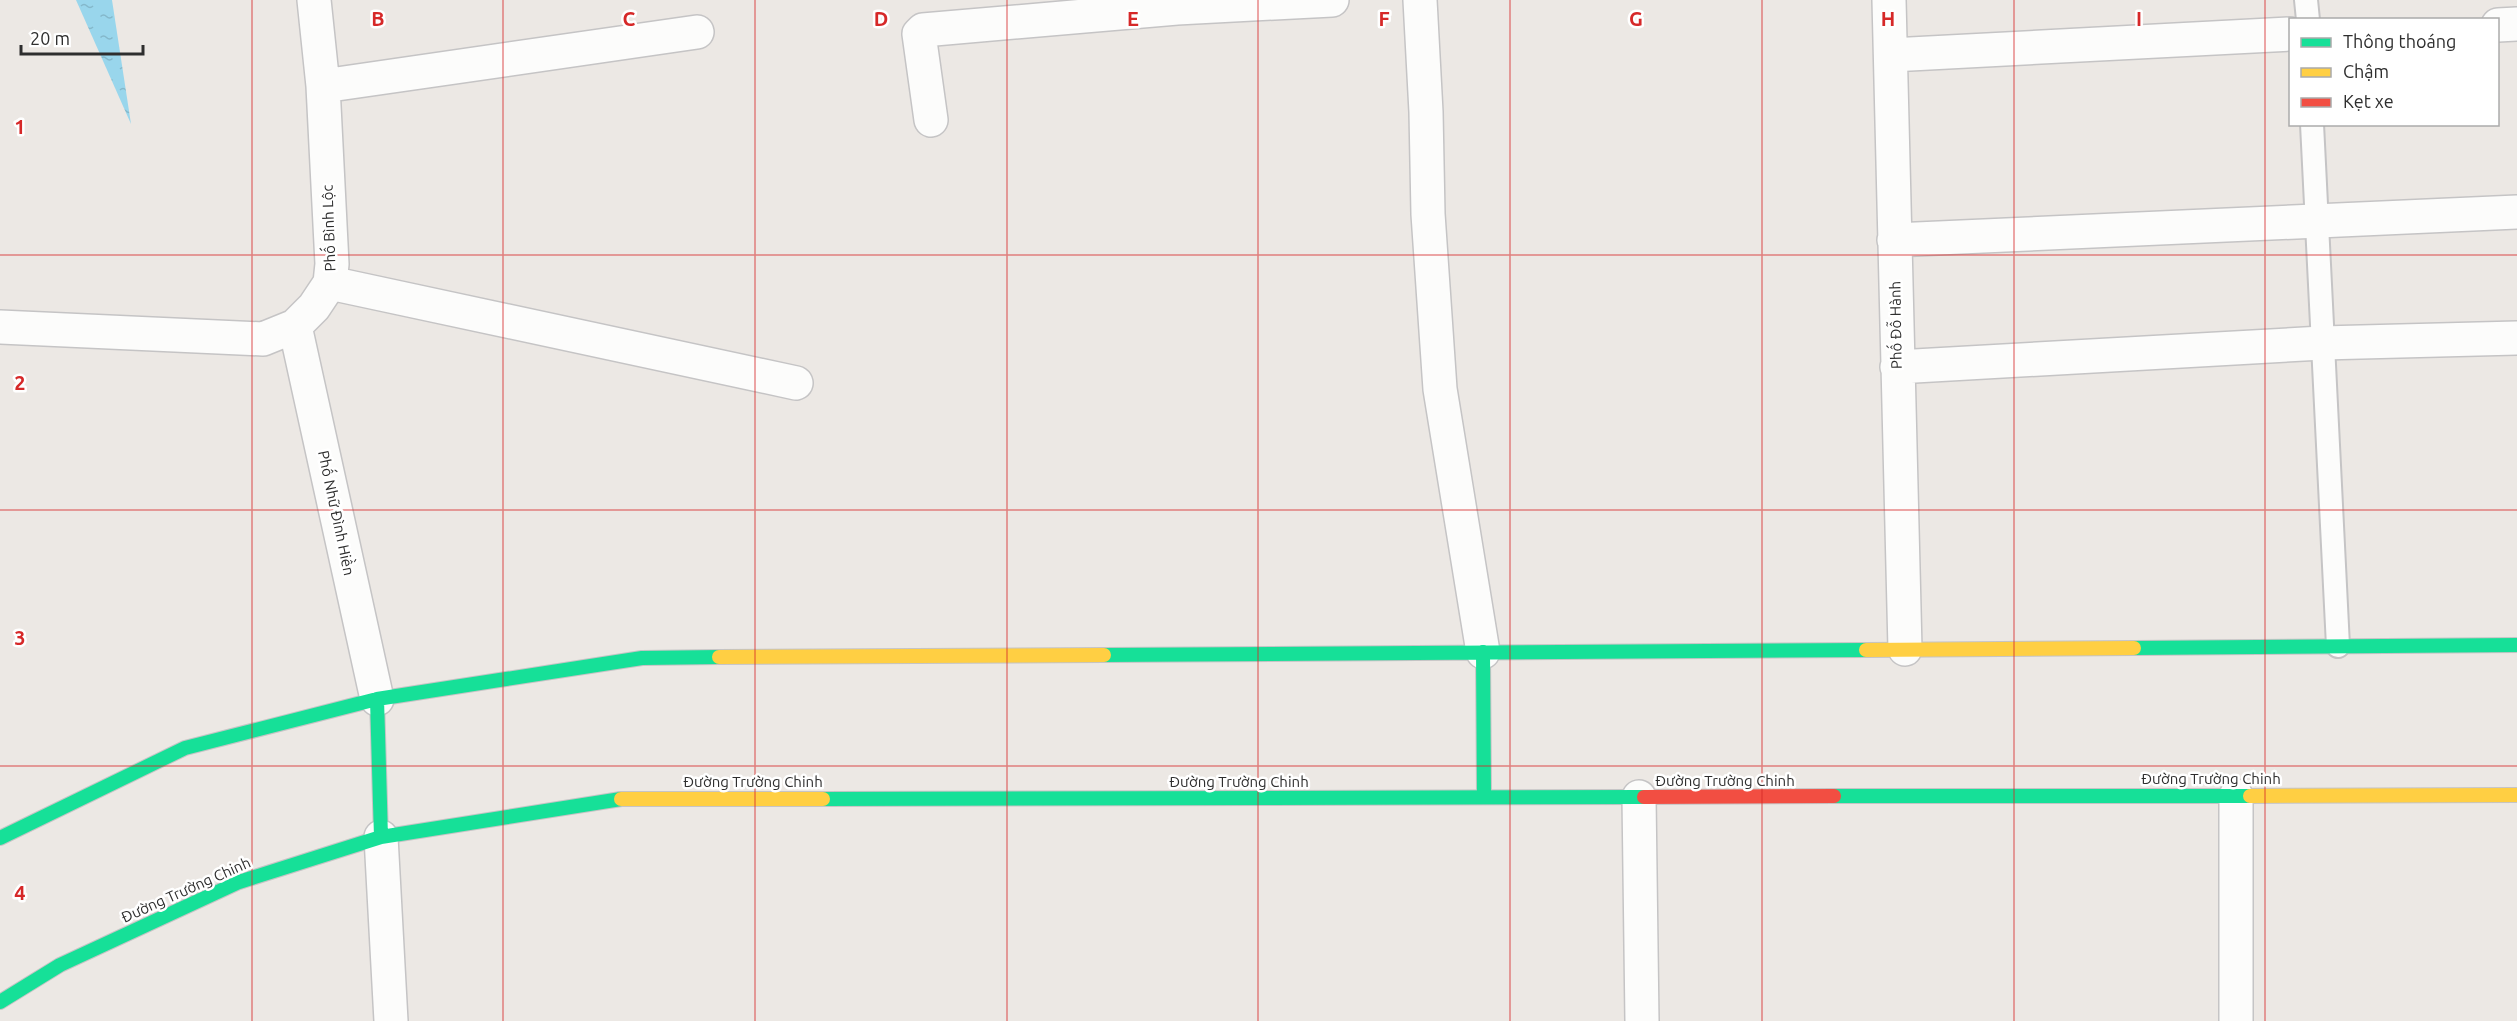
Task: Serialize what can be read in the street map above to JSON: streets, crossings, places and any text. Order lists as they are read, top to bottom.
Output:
{
  "streets": {
    "main road": ["Đường Trường Chinh"],
    "street": ["Phố Bình Lộc", "Phố Đỗ Hành", "Phố Nhữ Đình Hiền"]
  },
  "crossings": [
    ["Phố Bình Lộc", "Phố Nhữ Đình Hiền"]
  ],
  "legend": ["Thông thoáng", "Chậm", "Kẹt xe"],
  "scale_bar": "20 m",
  "grid": {
    "columns": [
      "B",
      "C",
      "D",
      "E",
      "F",
      "G",
      "H",
      "I"
    ],
    "rows": [
      "1",
      "2",
      "3",
      "4"
    ]
  }
}
